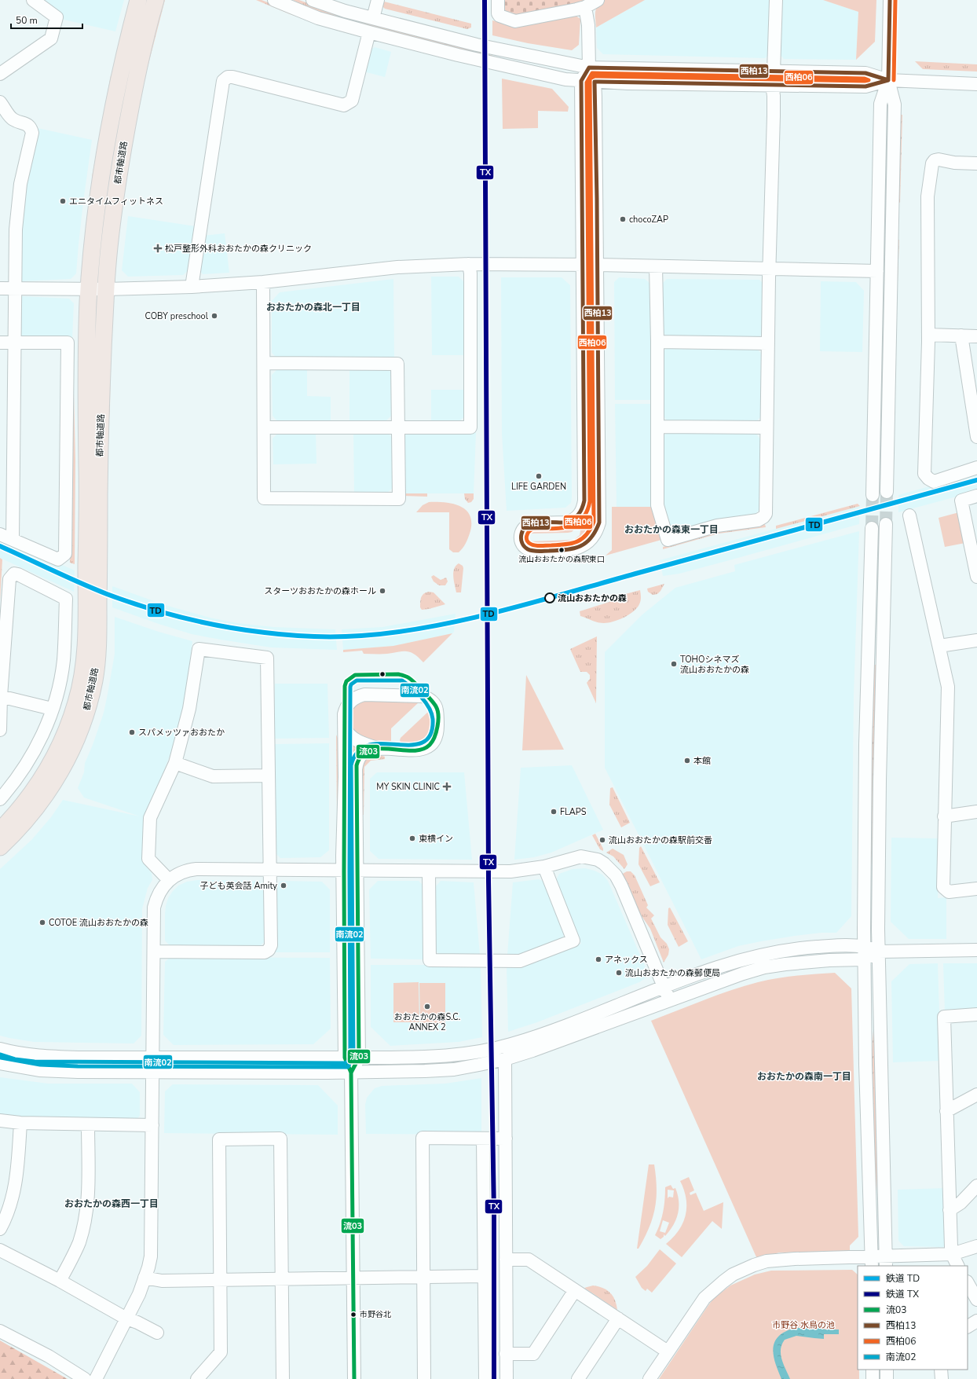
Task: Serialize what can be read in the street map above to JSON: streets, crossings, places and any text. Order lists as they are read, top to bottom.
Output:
{
  "streets": {
    "main road": ["都市軸道路"]
  },
  "districts": [
    "おおたかの森北一丁目",
    "おおたかの森東一丁目",
    "おおたかの森南一丁目",
    "おおたかの森西一丁目"
  ],
  "parks": ["市野谷 水鳥の池"],
  "places": {
    "other": [
      "エニタイムフィットネス",
      "chocoZAP",
      "COBY preschool",
      "LIFE GARDEN",
      "流山おおたかの森駅東口",
      "スターツおおたかの森ホール",
      "流山おおたかの森",
      "TOHOシネマズ 流山おおたかの森",
      "スパメッツァおおたか",
      "本館",
      "FLAPS",
      "東横イン",
      "流山おおたかの森駅前交番",
      "子ども英会話 Amity",
      "COTOE 流山おおたかの森",
      "アネックス",
      "流山おおたかの森郵便局",
      "おおたかの森S.C. ANNEX 2",
      "市野谷北"
    ],
    "health": ["松戸整形外科おおたかの森クリニック", "MY SKIN CLINIC"]
  },
  "lines": [
    "rail line TX",
    "transit line 西柏13",
    "transit line 西柏06",
    "rail line TD",
    "transit line 流03",
    "transit line 南流02"
  ],
  "legend": [
    "鉄道 TD",
    "鉄道 TX",
    "流03",
    "西柏13",
    "西柏06",
    "南流02"
  ],
  "scale_bar": "50 m"
}
